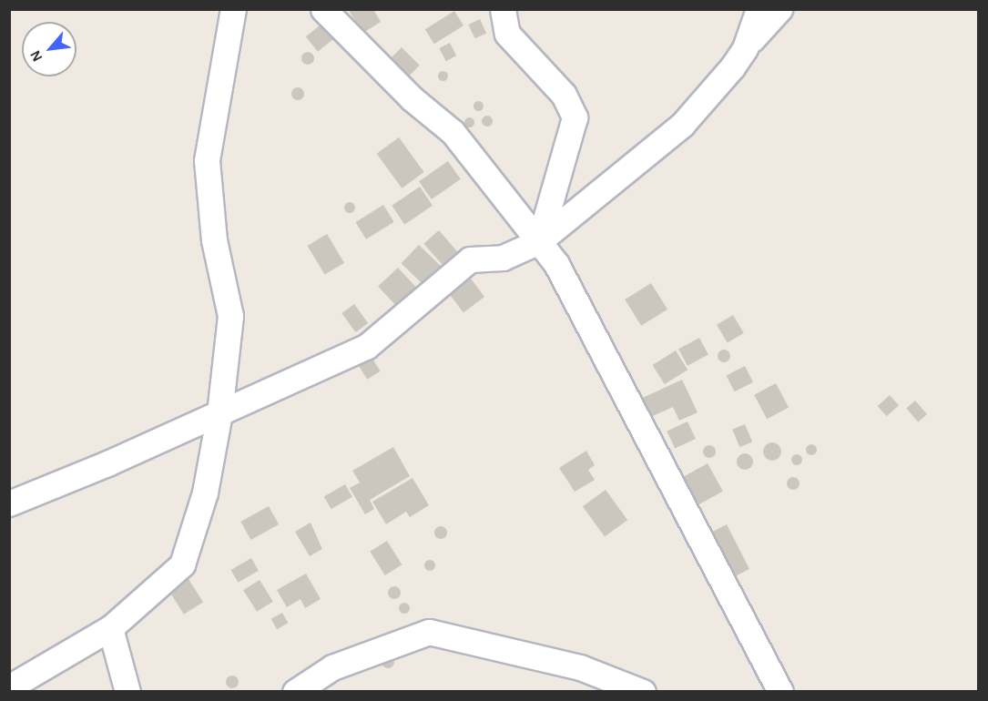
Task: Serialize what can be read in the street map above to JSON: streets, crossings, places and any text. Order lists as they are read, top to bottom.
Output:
{
  "north": "bottom left"
}
